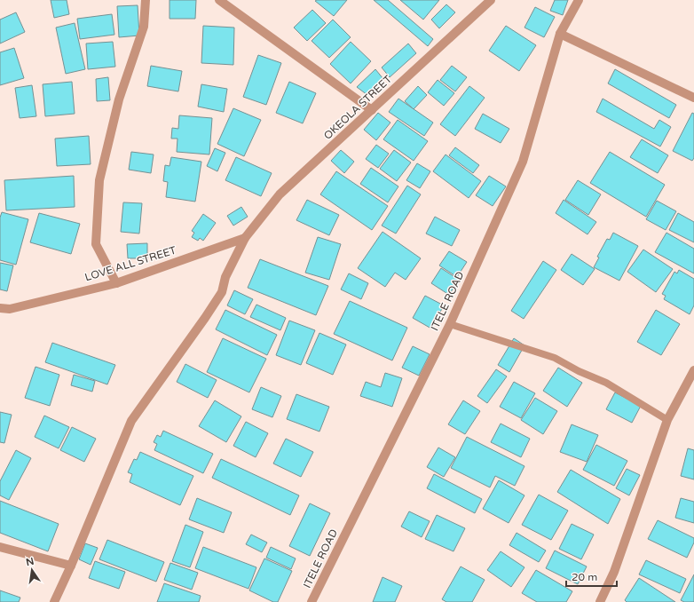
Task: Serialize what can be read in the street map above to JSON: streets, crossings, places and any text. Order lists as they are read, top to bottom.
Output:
{
  "streets": {
    "street": ["OKEOLA STREET", "LOVE ALL STREET", "ITELE ROAD"]
  },
  "crossings": [
    ["OKEOLA STREET", "LOVE ALL STREET"]
  ],
  "scale_bar": "20 m",
  "north": "top"
}
